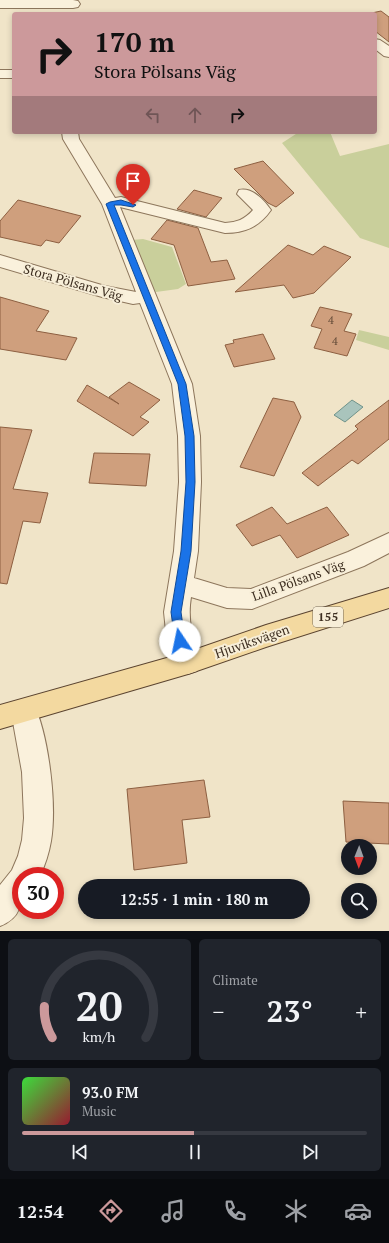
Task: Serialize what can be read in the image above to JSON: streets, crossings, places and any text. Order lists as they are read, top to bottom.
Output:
{
  "streets": {
    "main road": ["155", "Hjuviksvägen"],
    "street": ["Stora Pölsans Väg", "Lilla Pölsans Väg"]
  },
  "crossings": [
    ["Stora Pölsans Väg", "Lilla Pölsans Väg"],
    ["Stora Pölsans Väg", "Hjuviksvägen"]
  ],
  "house_numbers": ["4", "4"],
  "north": "bottom",
  "page": {
    "turn": ["170 m", "Stora Pölsans Väg"],
    "limit": "30",
    "trip": "12:55 · 1 min · 180 m",
    "tile": "Climate",
    "heat": ["−", "23°", "+"],
    "song": ["93.0 FM", "Music"],
    "tabs": "12:54",
    "gauge": ["20", "km/h"]
  }
}
